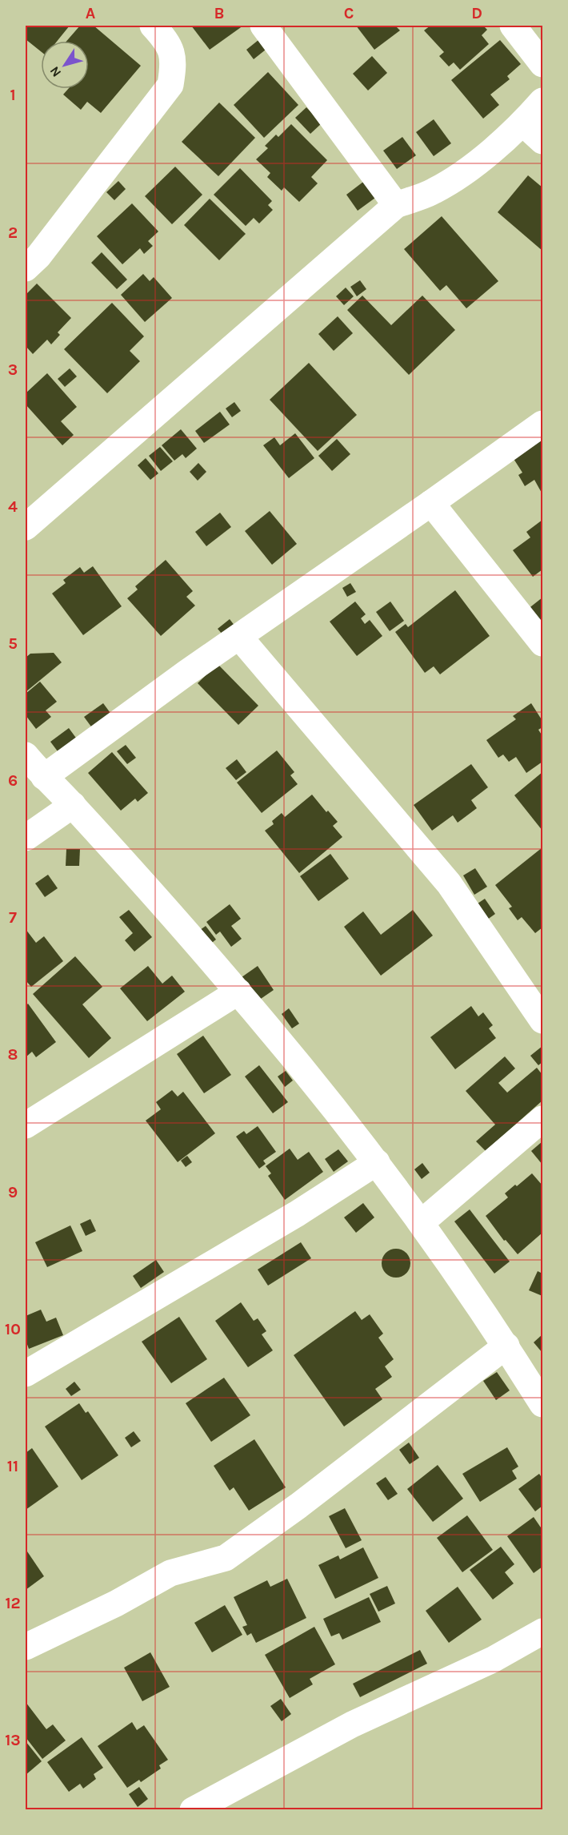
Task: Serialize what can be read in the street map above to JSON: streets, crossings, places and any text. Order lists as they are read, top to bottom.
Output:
{
  "north": "bottom left",
  "grid": {
    "columns": [
      "A",
      "B",
      "C",
      "D"
    ],
    "rows": [
      "1",
      "2",
      "3",
      "4",
      "5",
      "6",
      "7",
      "8",
      "9",
      "10",
      "11",
      "12",
      "13"
    ]
  }
}
